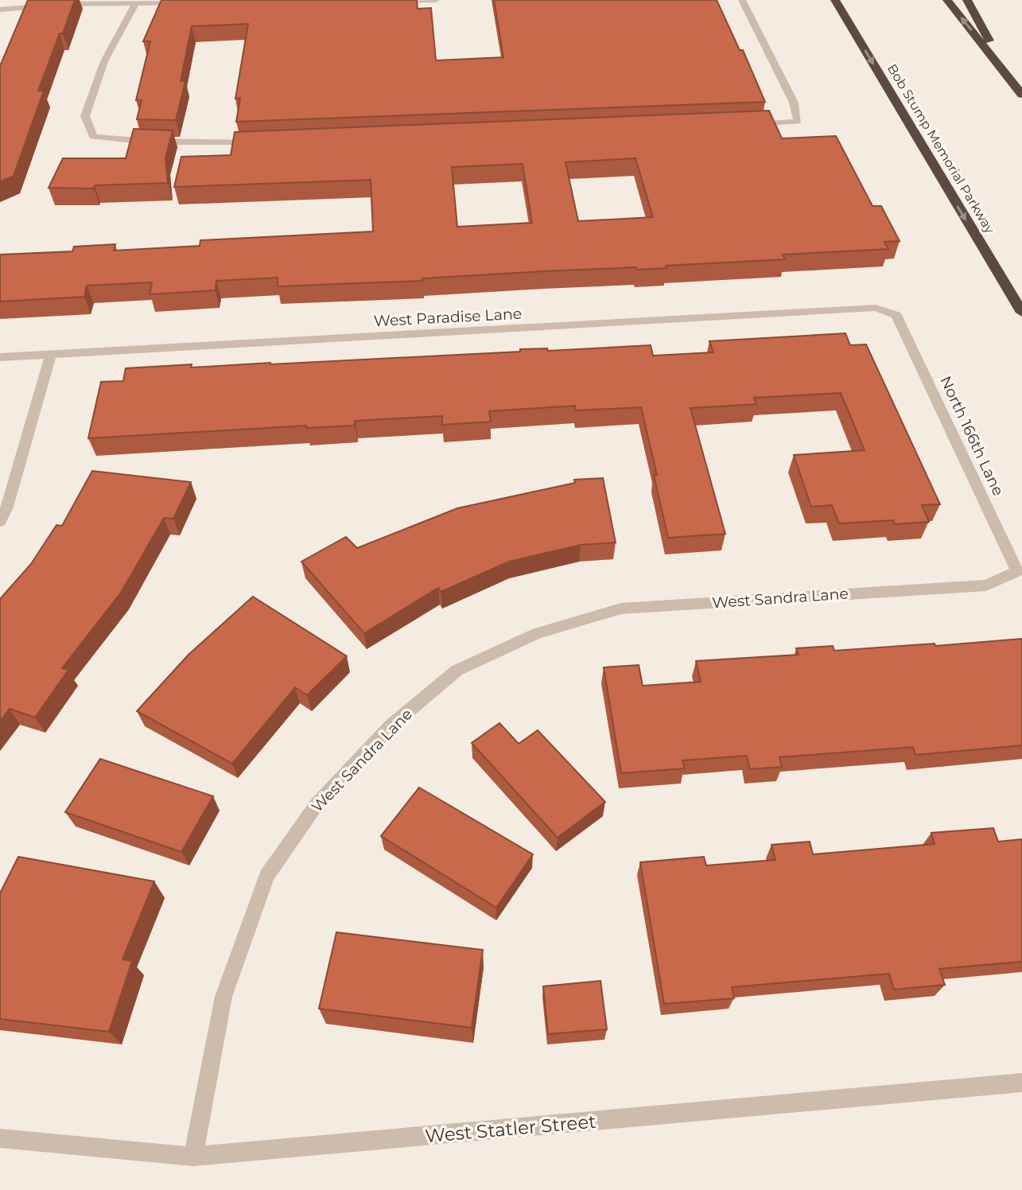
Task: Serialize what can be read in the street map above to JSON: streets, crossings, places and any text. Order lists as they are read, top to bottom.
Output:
{
  "streets": {
    "highway": ["Bob Stump Memorial Parkway"],
    "street": [
      "West Paradise Lane",
      "North 166th Lane",
      "West Sandra Lane",
      "West Statler Street"
    ]
  },
  "crossings": [
    ["West Paradise Lane", "North 166th Lane"],
    ["North 166th Lane", "West Sandra Lane"],
    ["West Sandra Lane", "West Statler Street"]
  ]
}
